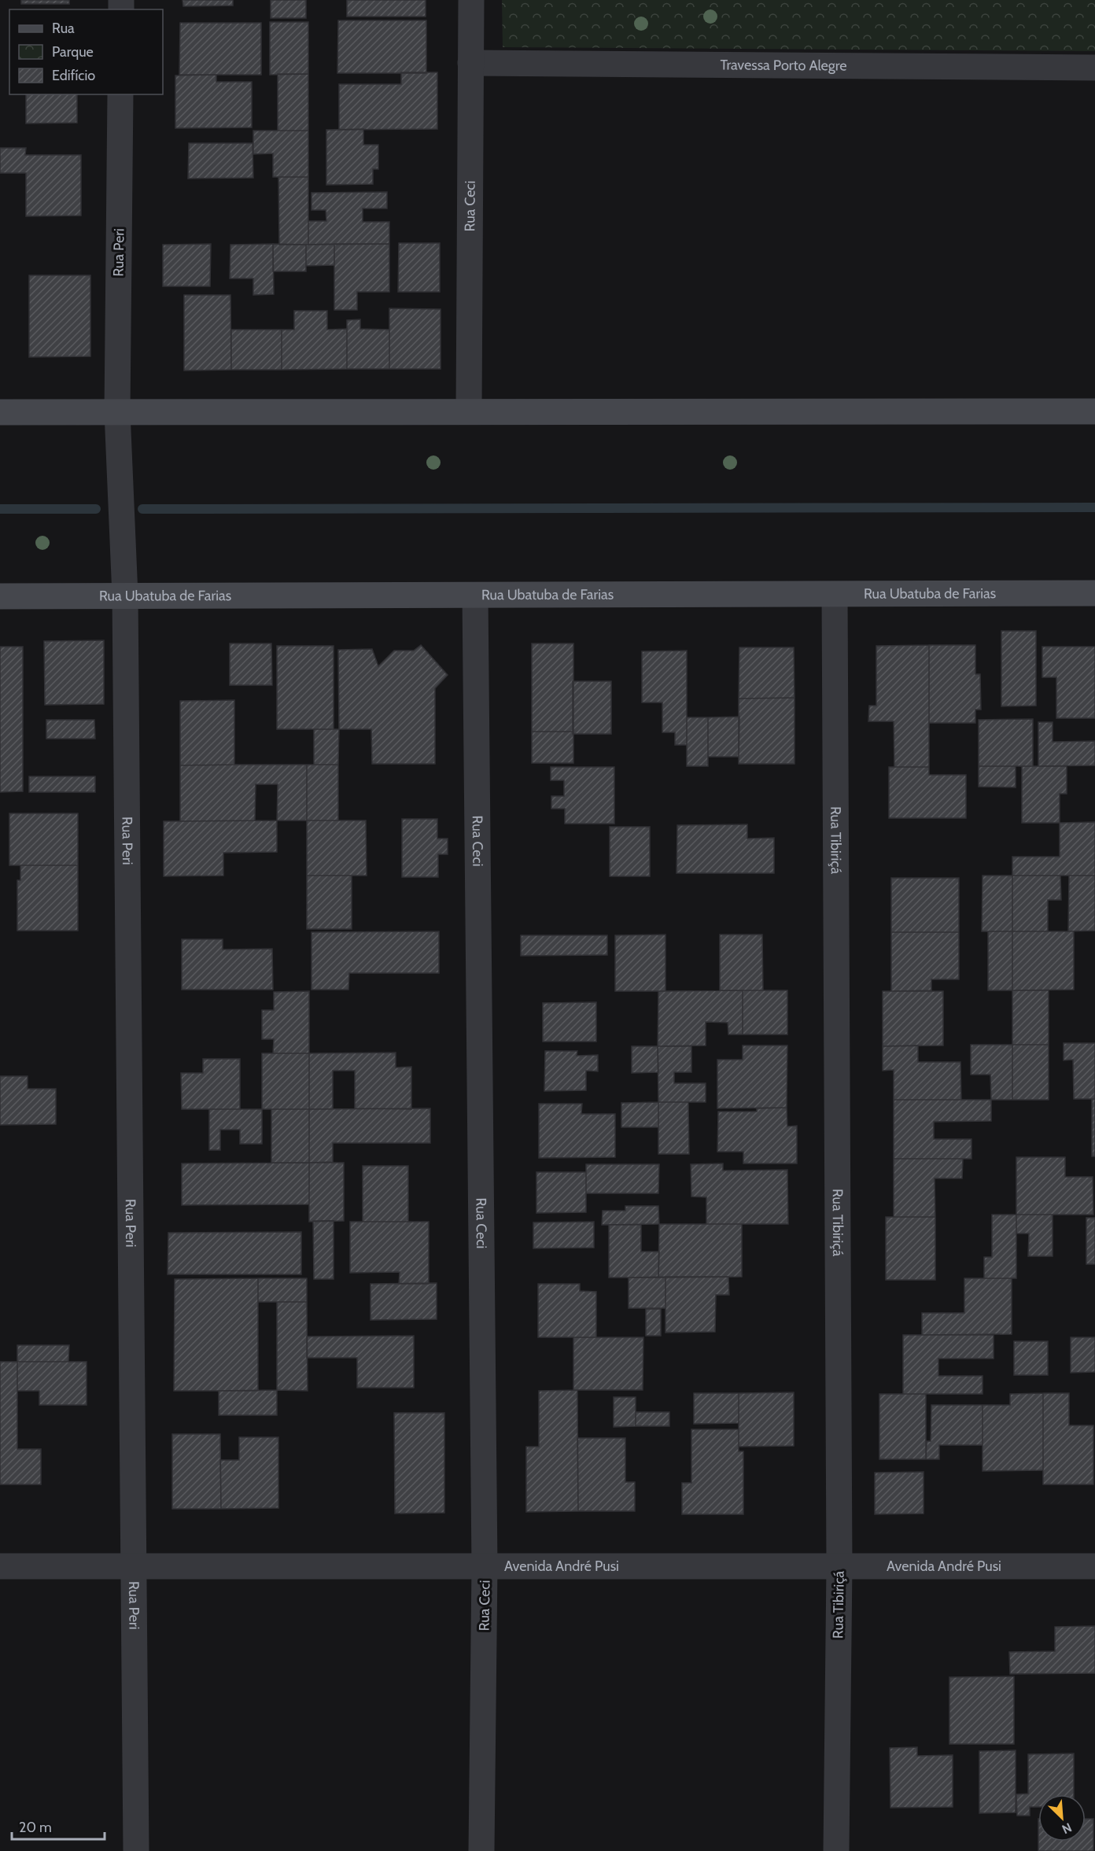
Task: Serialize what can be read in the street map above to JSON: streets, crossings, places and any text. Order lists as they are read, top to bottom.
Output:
{
  "streets": {
    "street": [
      "Travessa Porto Alegre",
      "Rua Ceci",
      "Rua Peri",
      "Rua Ubatuba de Farias",
      "Rua Tibiriçá",
      "Avenida André Pusi"
    ]
  },
  "crossings": [
    ["Travessa Porto Alegre", "Rua Ceci"],
    ["Rua Ceci", "Rua Ubatuba de Farias"],
    ["Rua Ceci", "Avenida André Pusi"],
    ["Rua Peri", "Rua Ubatuba de Farias"],
    ["Rua Peri", "Avenida André Pusi"],
    ["Rua Ubatuba de Farias", "Rua Tibiriçá"],
    ["Rua Tibiriçá", "Avenida André Pusi"]
  ],
  "legend": ["Rua", "Parque", "Edifício"],
  "scale_bar": "20 m",
  "north": "bottom right"
}
